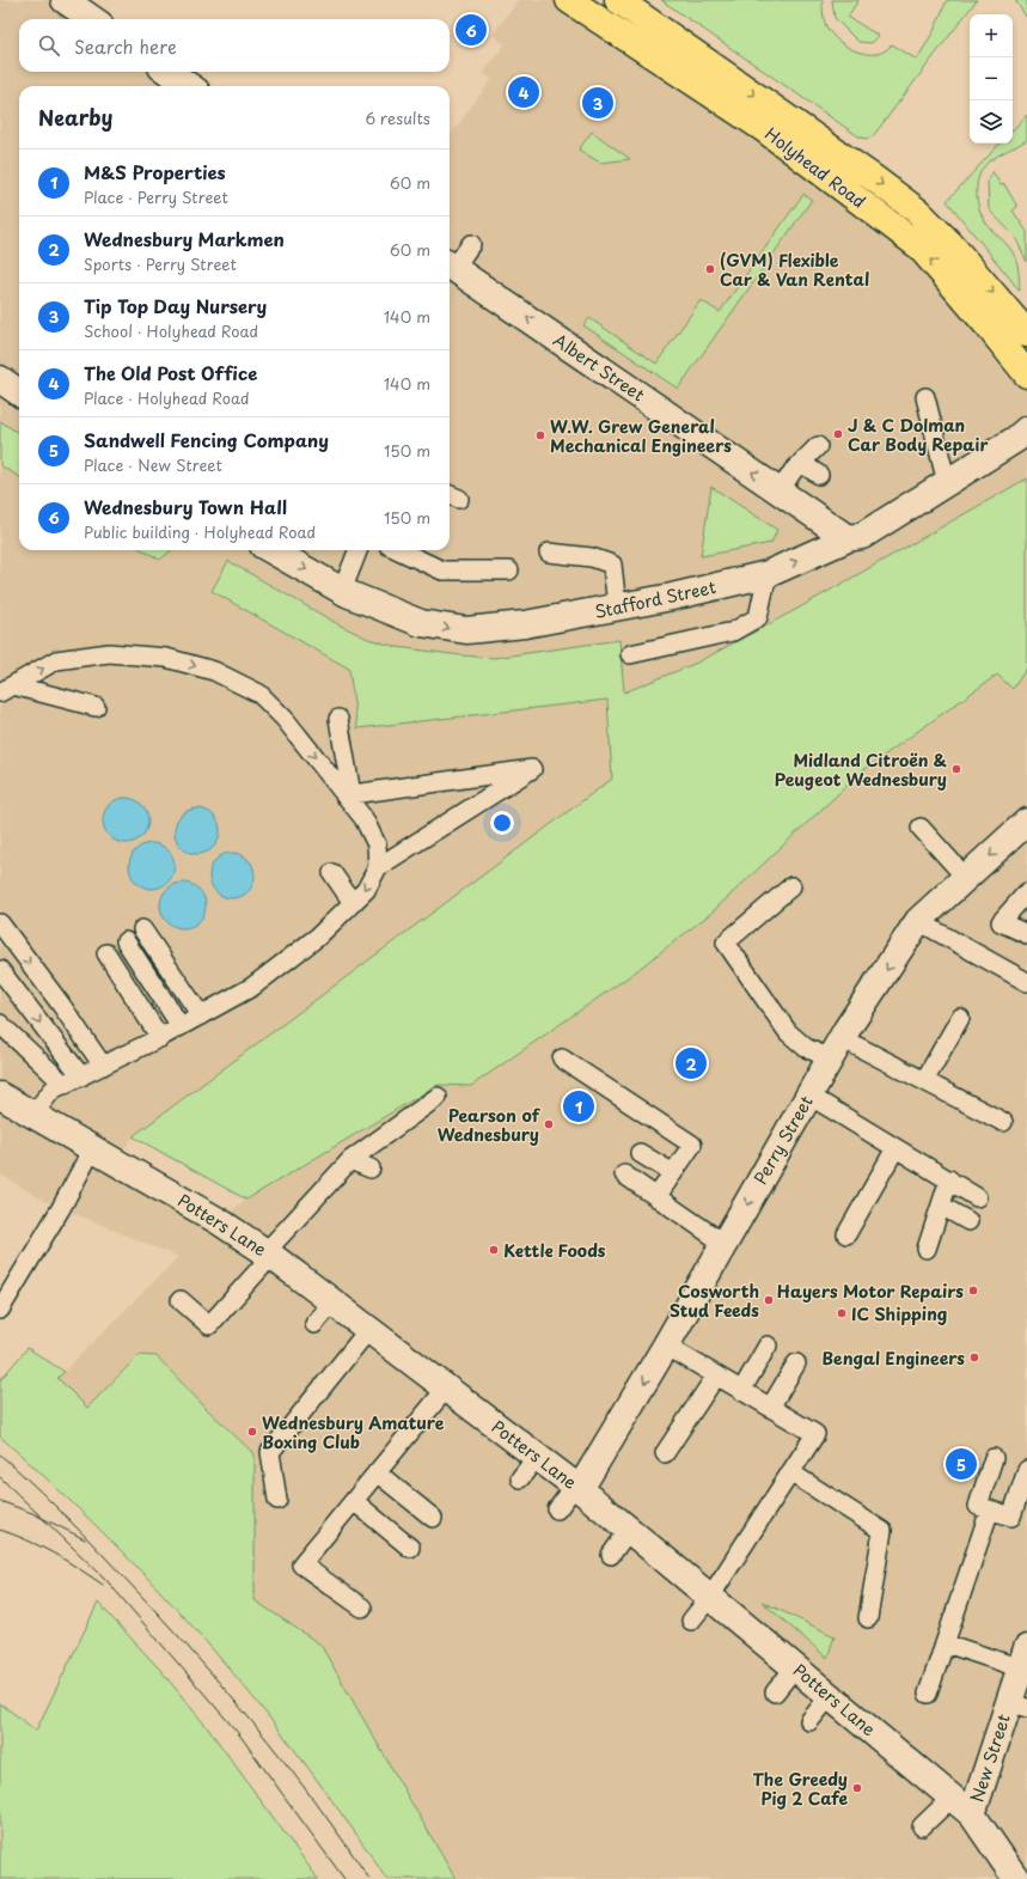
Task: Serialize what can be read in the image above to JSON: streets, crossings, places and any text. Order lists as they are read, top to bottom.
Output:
{
  "streets": {
    "main road": ["Holyhead Road"],
    "street": [
      "Albert Street",
      "Stafford Street",
      "Perry Street",
      "Potters Lane",
      "New Street"
    ]
  },
  "crossings": [
    ["Albert Street", "Stafford Street"],
    ["Perry Street", "Potters Lane"],
    ["Potters Lane", "New Street"]
  ],
  "one_way": ["Albert Street", "Stafford Street", "Perry Street"],
  "places": [
    "(GVM) Flexible Car & Van Rental",
    "J & C Dolman Car Body Repair",
    "W.W. Grew General Mechanical Engineers",
    "Midland Citroën & Peugeot Wednesbury",
    "Pearson of Wednesbury",
    "Kettle Foods",
    "Hayers Motor Repairs",
    "Cosworth Stud Feeds",
    "IC Shipping",
    "Bengal Engineers",
    "Wednesbury Amature Boxing Club",
    "The Greedy Pig 2 Cafe"
  ],
  "page": {
    "pins": [
      "6",
      "4",
      "3",
      "2",
      "1",
      "5"
    ],
    "map_buttons": ["+", "−"],
    "search": "Search here",
    "heading": ["Nearby", "6 results"],
    "list": [
      {
        "mark": "1",
        "name": "M&S Properties",
        "note": "Place · Perry Street",
        "value": "60 m"
      },
      {
        "mark": "2",
        "name": "Wednesbury Markmen",
        "note": "Sports · Perry Street",
        "value": "60 m"
      },
      {
        "mark": "3",
        "name": "Tip Top Day Nursery",
        "note": "School · Holyhead Road",
        "value": "140 m"
      },
      {
        "mark": "4",
        "name": "The Old Post Office",
        "note": "Place · Holyhead Road",
        "value": "140 m"
      },
      {
        "mark": "5",
        "name": "Sandwell Fencing Company",
        "note": "Place · New Street",
        "value": "150 m"
      },
      {
        "mark": "6",
        "name": "Wednesbury Town Hall",
        "note": "Public building · Holyhead Road",
        "value": "150 m"
      }
    ]
  }
}
